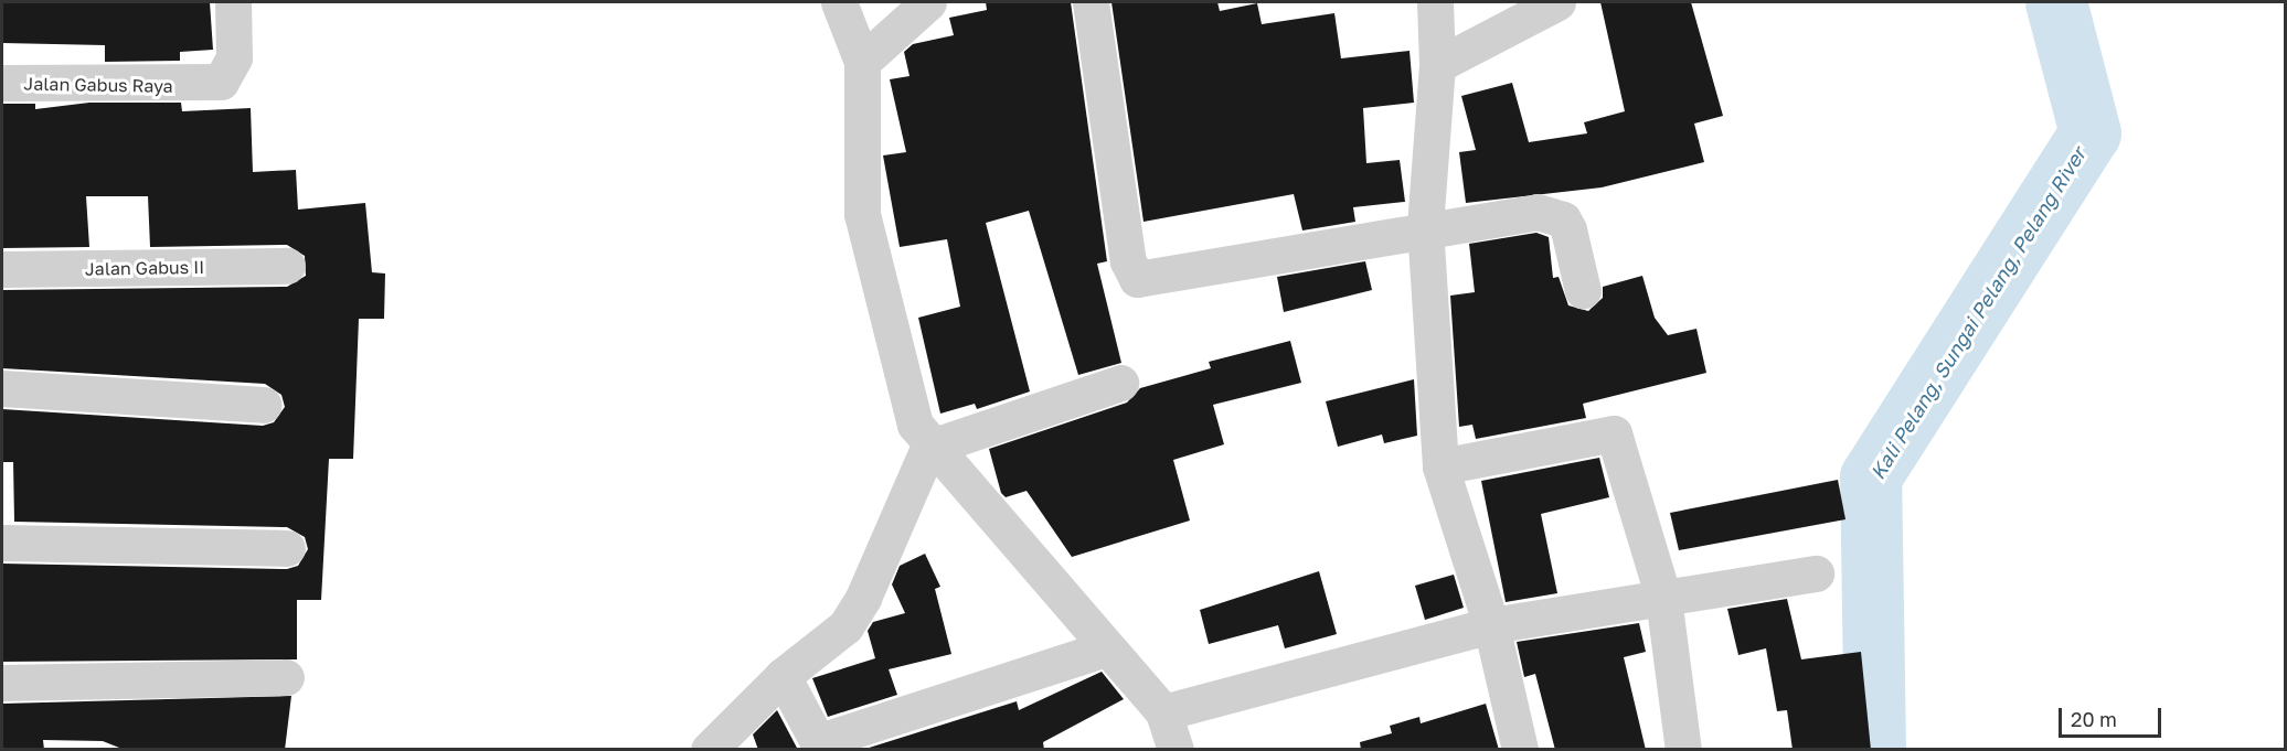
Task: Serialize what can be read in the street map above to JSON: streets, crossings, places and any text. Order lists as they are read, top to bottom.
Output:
{
  "streets": {
    "street": ["Jalan Gabus Raya", "Jalan Gabus II"]
  },
  "water": ["Kali Pelang, Sungai Pelang, Pelang River"],
  "scale_bar": "20 m"
}
